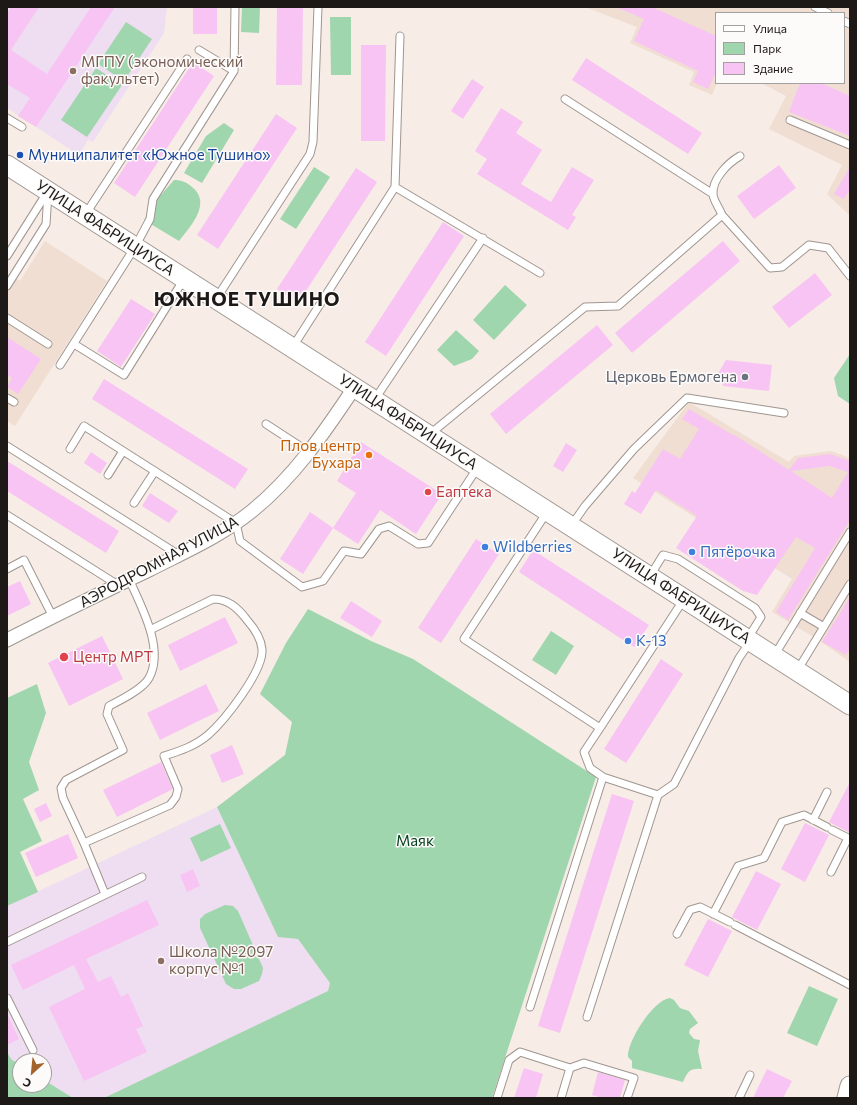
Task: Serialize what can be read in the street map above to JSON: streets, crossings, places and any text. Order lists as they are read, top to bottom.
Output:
{
  "streets": {
    "main road": ["УЛИЦА ФАБРИЦИУСА"],
    "street": ["АЭРОДРОМНАЯ УЛИЦА"]
  },
  "crossings": [
    ["УЛИЦА ФАБРИЦИУСА", "АЭРОДРОМНАЯ УЛИЦА"]
  ],
  "districts": ["ЮЖНОЕ ТУШИНО"],
  "parks": ["Маяк"],
  "places": [
    "МГПУ (экономический факультет)",
    "Муниципалитет «Южное Тушино»",
    "Церковь Ермогена",
    "Плов центр Бухара",
    "Еаптека",
    "Wildberries",
    "Пятёрочка",
    "K-13",
    "Центр МРТ",
    "Школа №2097 корпус №1"
  ],
  "legend": ["Улица", "Парк", "Здание"],
  "north": "bottom left"
}
